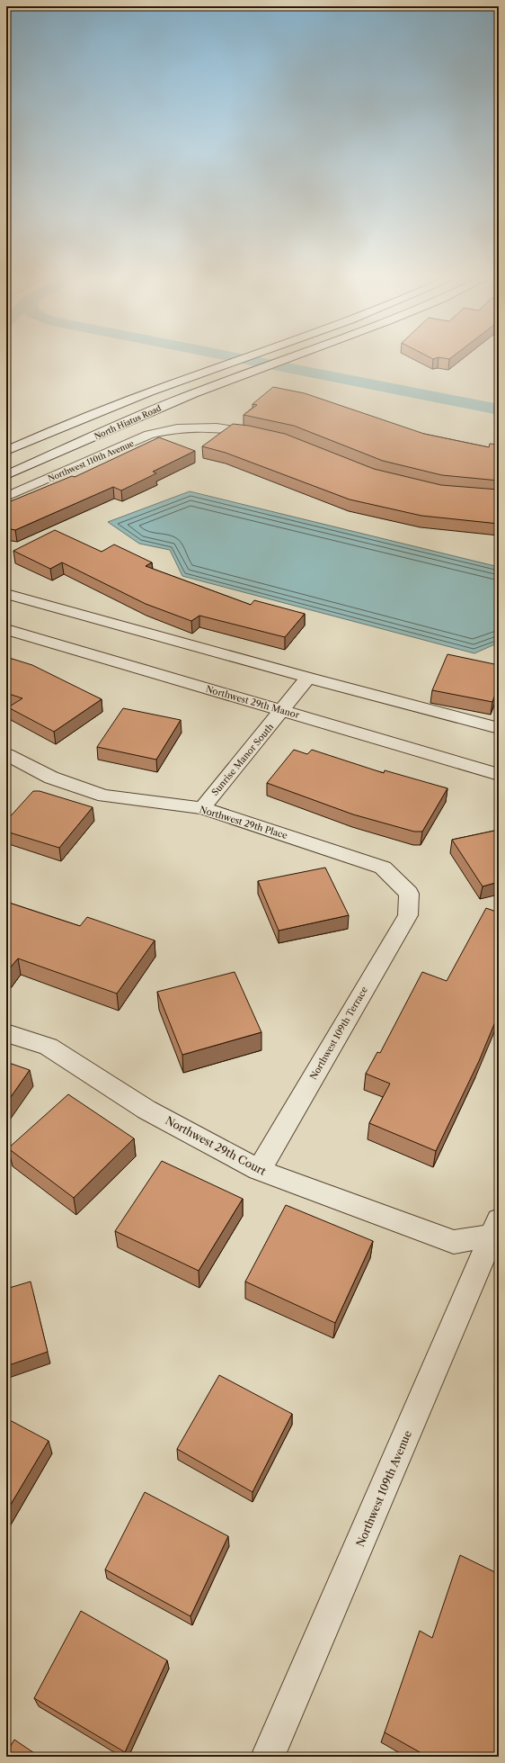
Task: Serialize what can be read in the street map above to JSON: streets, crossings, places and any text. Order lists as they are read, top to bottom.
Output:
{
  "streets": {
    "street": [
      "North Hiatus Road",
      "Northwest 110th Avenue",
      "Northwest 29th Manor",
      "Sunrise Manor South",
      "Northwest 29th Place",
      "Northwest 109th Terrace",
      "Northwest 29th Court",
      "Northwest 109th Avenue"
    ]
  },
  "crossings": [
    ["Northwest 29th Manor", "Sunrise Manor South"],
    ["Sunrise Manor South", "Northwest 29th Place"],
    ["Northwest 29th Place", "Northwest 109th Terrace"],
    ["Northwest 109th Terrace", "Northwest 29th Court"],
    ["Northwest 29th Court", "Northwest 109th Avenue"]
  ]
}
